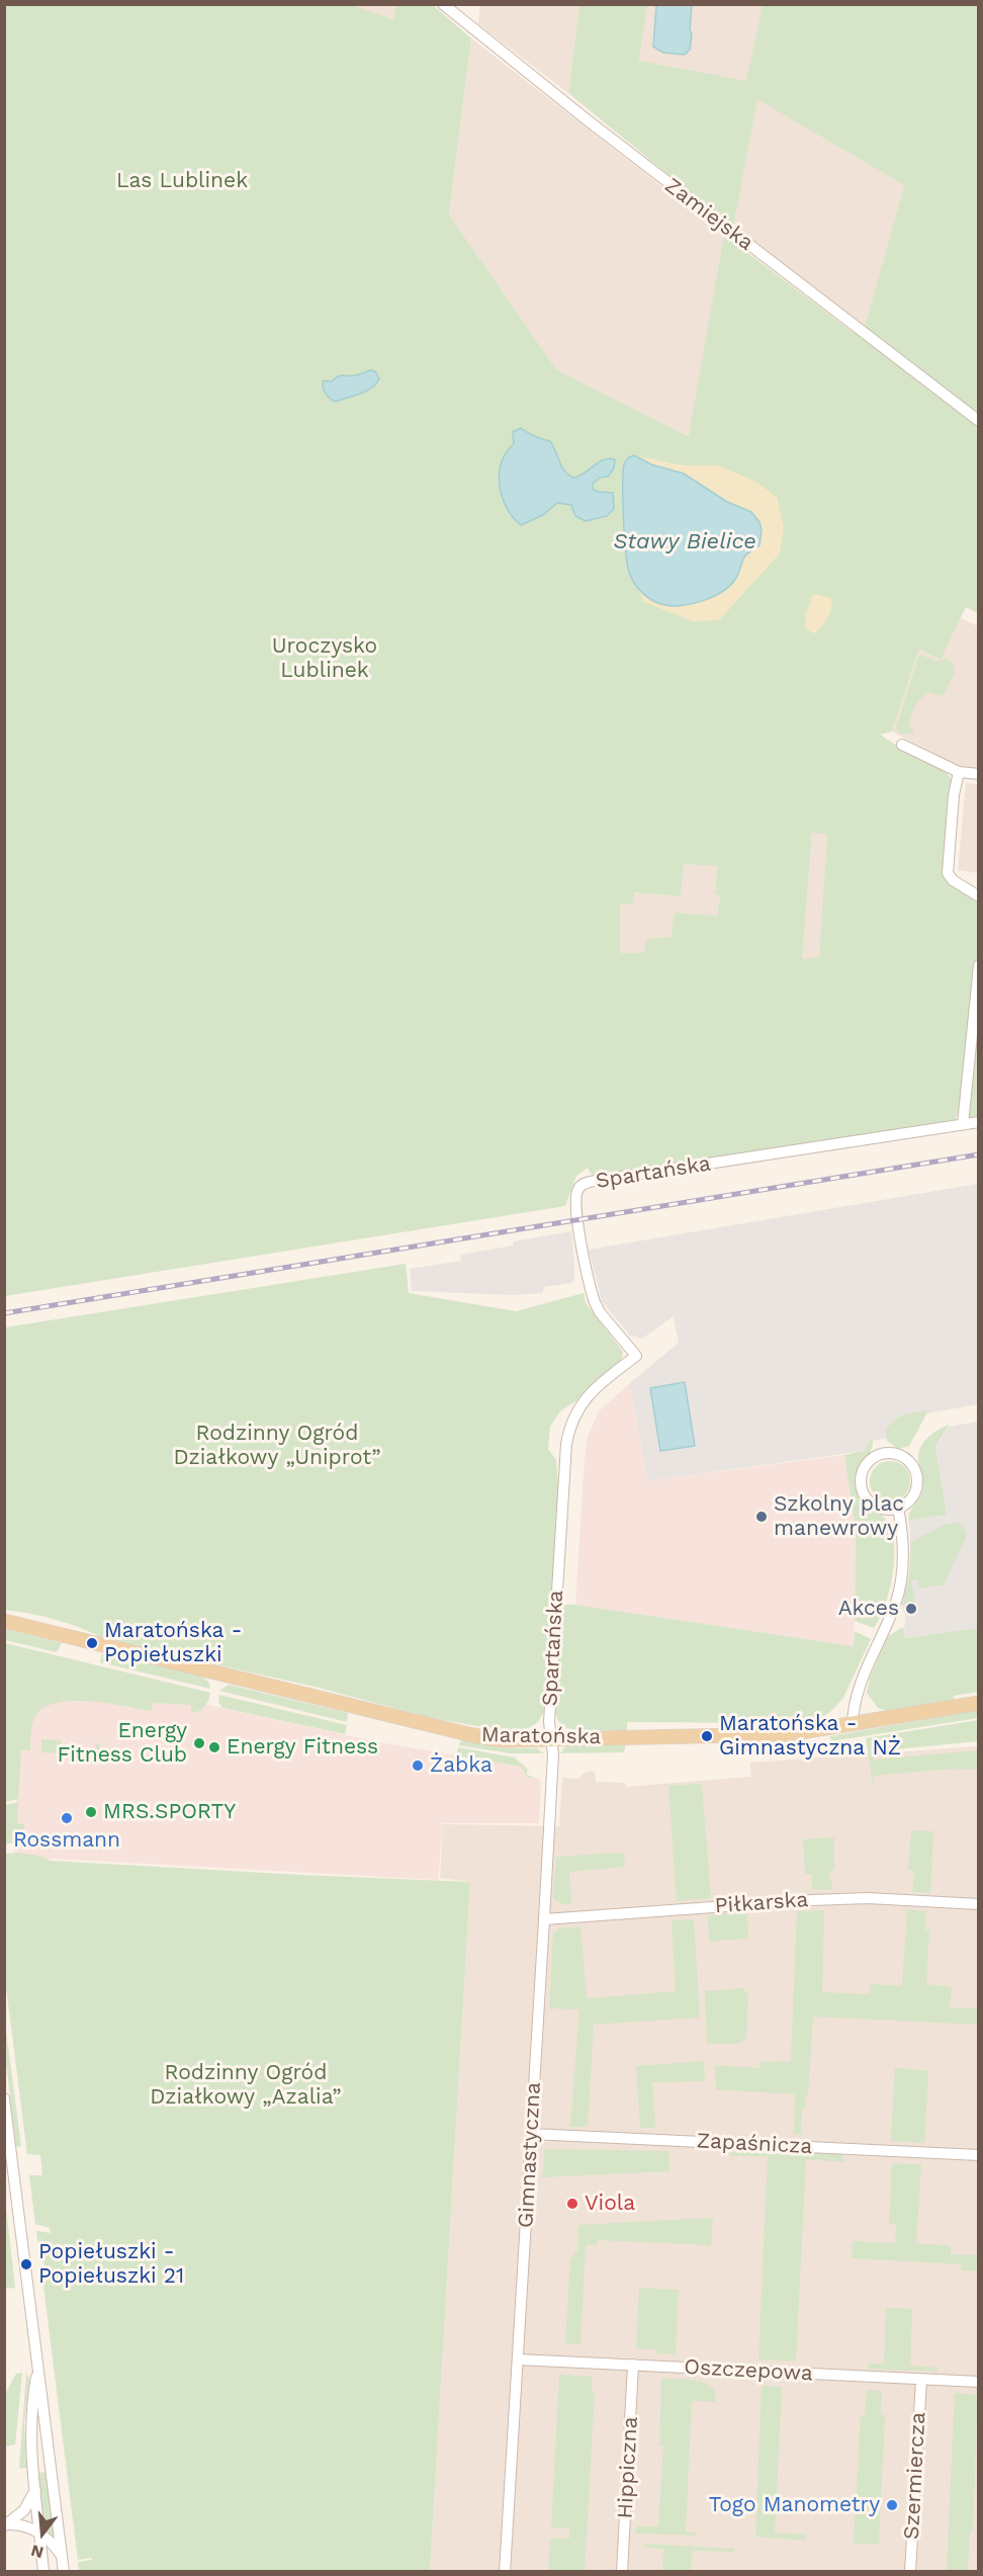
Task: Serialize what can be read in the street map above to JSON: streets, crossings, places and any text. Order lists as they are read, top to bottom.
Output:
{
  "streets": {
    "main road": ["Maratońska"],
    "street": [
      "Zamiejska",
      "Spartańska",
      "Piłkarska",
      "Zapaśnicza",
      "Gimnastyczna",
      "Oszczepowa",
      "Hippiczna",
      "Szermiercza"
    ]
  },
  "crossings": [
    ["Spartańska", "Gimnastyczna"],
    ["Maratońska", "Gimnastyczna"],
    ["Piłkarska", "Gimnastyczna"],
    ["Zapaśnicza", "Gimnastyczna"],
    ["Gimnastyczna", "Oszczepowa"],
    ["Oszczepowa", "Hippiczna"],
    ["Oszczepowa", "Szermiercza"]
  ],
  "water": ["Stawy Bielice"],
  "parks": [
    "Las Lublinek",
    "Uroczysko Lublinek",
    "Rodzinny Ogród Działkowy „Uniprot”",
    "Rodzinny Ogród Działkowy „Azalia”"
  ],
  "places": [
    "Szkolny plac manewrowy",
    "Akces",
    "Maratońska - Popiełuszki",
    "Maratońska - Gimnastyczna NŻ",
    "Energy Fitness Club",
    "Energy Fitness",
    "Żabka",
    "MRS.SPORTY",
    "Rossmann",
    "Viola",
    "Popiełuszki - Popiełuszki 21",
    "Togo Manometry"
  ],
  "north": "bottom"
}
